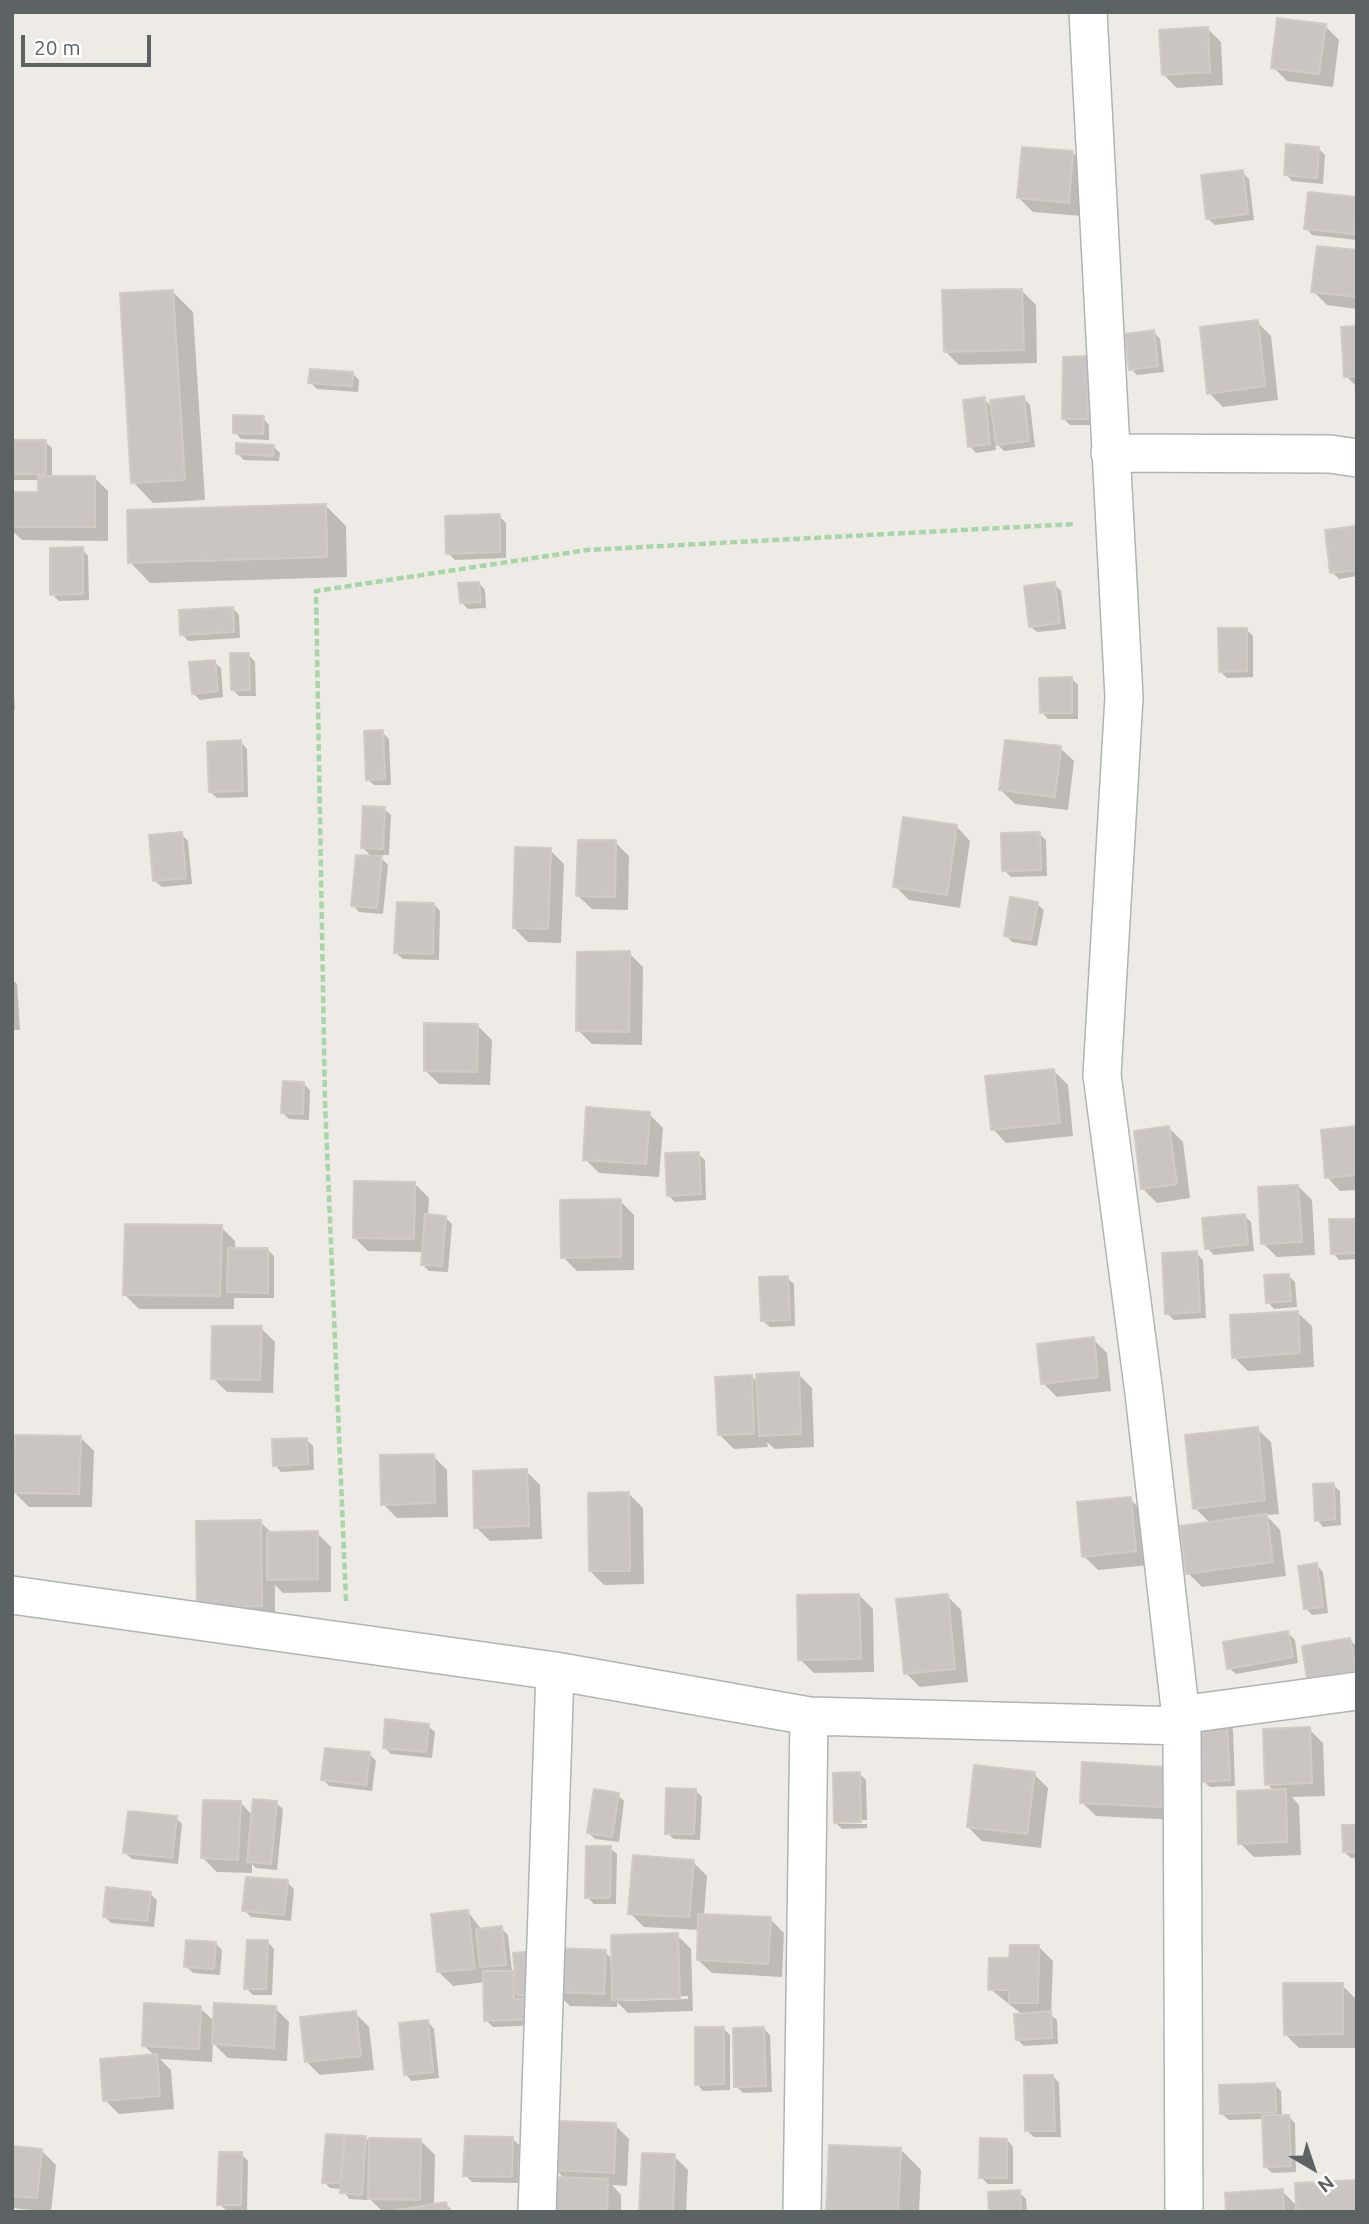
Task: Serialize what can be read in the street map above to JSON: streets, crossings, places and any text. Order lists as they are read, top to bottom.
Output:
{
  "scale_bar": "20 m",
  "north": "bottom right"
}
